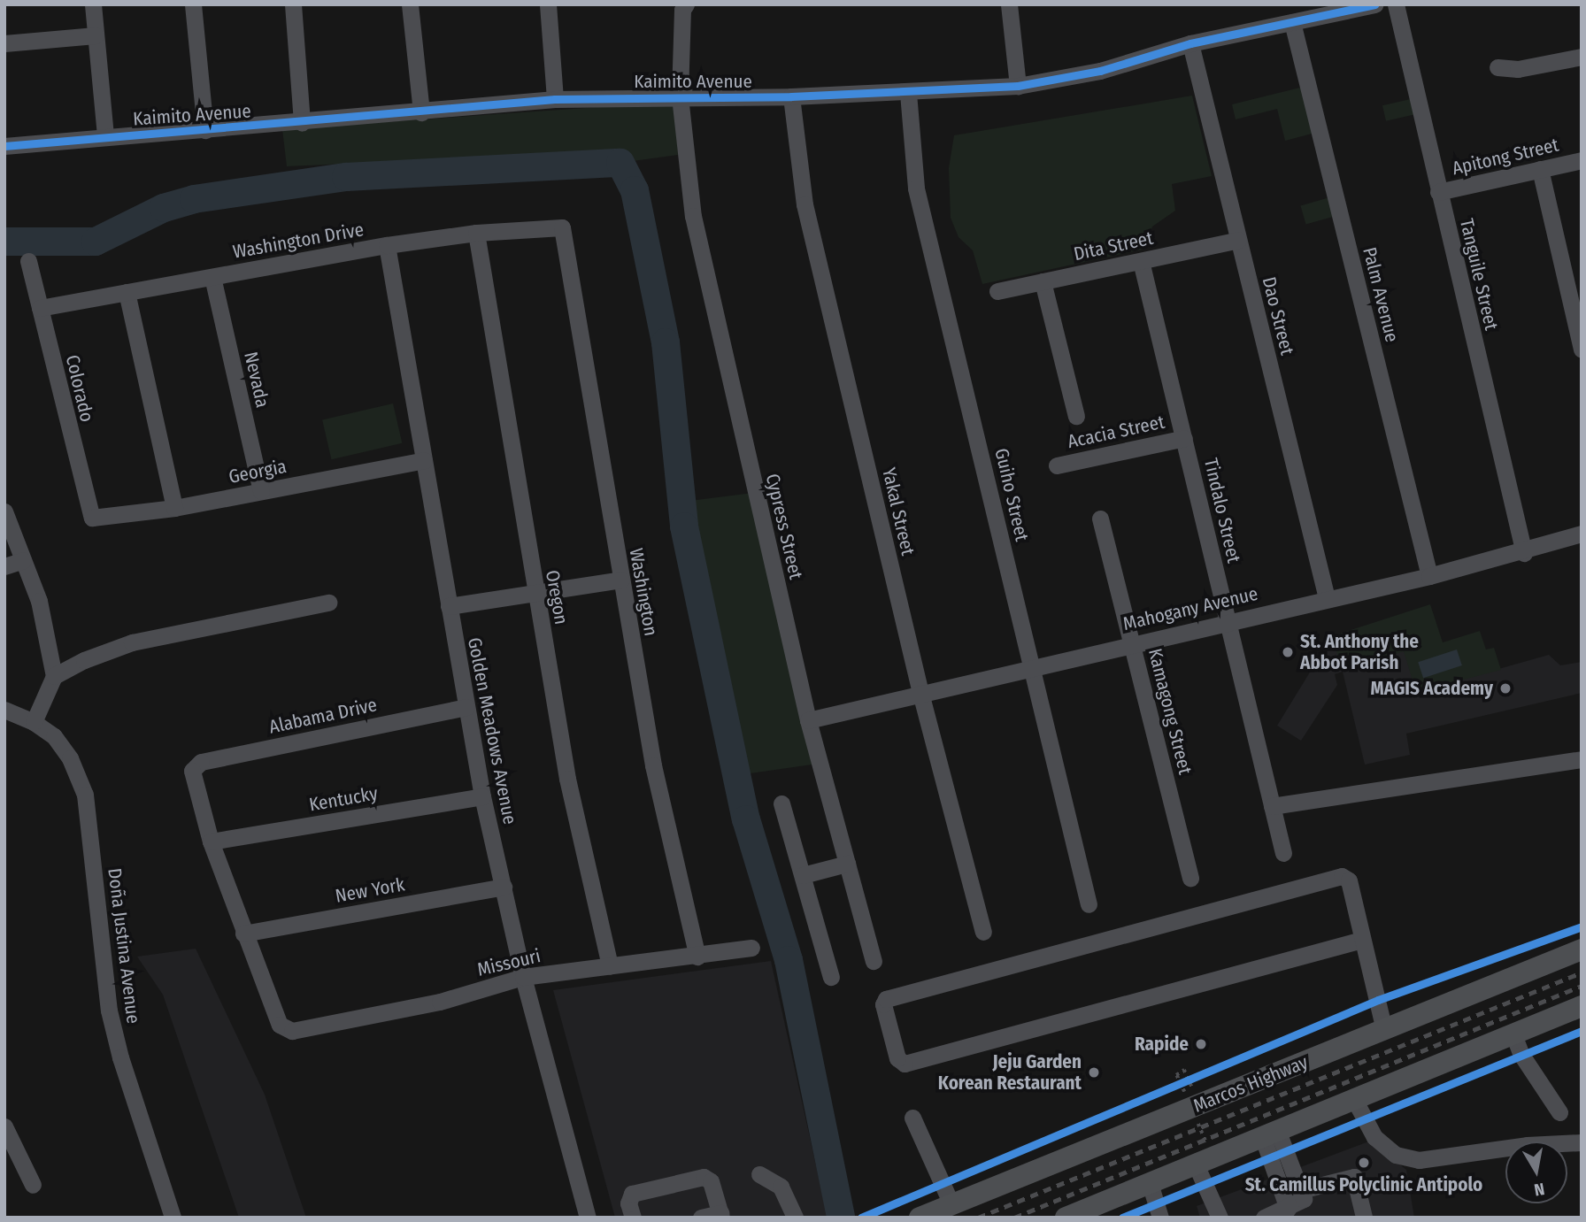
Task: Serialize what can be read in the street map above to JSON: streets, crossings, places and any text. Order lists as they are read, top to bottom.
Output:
{
  "streets": {
    "main road": ["Marcos Highway"],
    "street": [
      "Kaimito Avenue",
      "Apitong Street",
      "Washington Drive",
      "Dita Street",
      "Tanguile Street",
      "Palm Avenue",
      "Dao Street",
      "Nevada",
      "Colorado",
      "Acacia Street",
      "Georgia",
      "Guiho Street",
      "Tindalo Street",
      "Yakal Street",
      "Cypress Street",
      "Washington",
      "Oregon",
      "Mahogany Avenue",
      "Kamagong Street",
      "Alabama Drive",
      "Golden Meadows Avenue",
      "Kentucky",
      "New York",
      "Doña Justina Avenue",
      "Missouri"
    ]
  },
  "crossings": [
    ["Kaimito Avenue", "Palm Avenue"],
    ["Kaimito Avenue", "Dao Street"],
    ["Kaimito Avenue", "Guiho Street"],
    ["Kaimito Avenue", "Yakal Street"],
    ["Kaimito Avenue", "Cypress Street"],
    ["Apitong Street", "Tanguile Street"],
    ["Washington Drive", "Nevada"],
    ["Washington Drive", "Colorado"],
    ["Washington Drive", "Washington"],
    ["Washington Drive", "Oregon"],
    ["Washington Drive", "Golden Meadows Avenue"],
    ["Dita Street", "Dao Street"],
    ["Dita Street", "Tindalo Street"],
    ["Tanguile Street", "Mahogany Avenue"],
    ["Palm Avenue", "Mahogany Avenue"],
    ["Dao Street", "Mahogany Avenue"],
    ["Nevada", "Georgia"],
    ["Colorado", "Georgia"],
    ["Acacia Street", "Tindalo Street"],
    ["Georgia", "Golden Meadows Avenue"],
    ["Guiho Street", "Mahogany Avenue"],
    ["Tindalo Street", "Mahogany Avenue"],
    ["Yakal Street", "Mahogany Avenue"],
    ["Cypress Street", "Mahogany Avenue"],
    ["Washington", "Missouri"],
    ["Oregon", "Missouri"],
    ["Mahogany Avenue", "Kamagong Street"],
    ["Alabama Drive", "Golden Meadows Avenue"],
    ["Alabama Drive", "Kentucky"],
    ["Golden Meadows Avenue", "Kentucky"],
    ["Golden Meadows Avenue", "New York"],
    ["Golden Meadows Avenue", "Missouri"],
    ["New York", "Missouri"]
  ],
  "places": [
    "St. Anthony the Abbot Parish",
    "MAGIS Academy",
    "Rapide",
    "Jeju Garden Korean Restaurant",
    "St. Camillus Polyclinic Antipolo"
  ],
  "north": "bottom"
}
